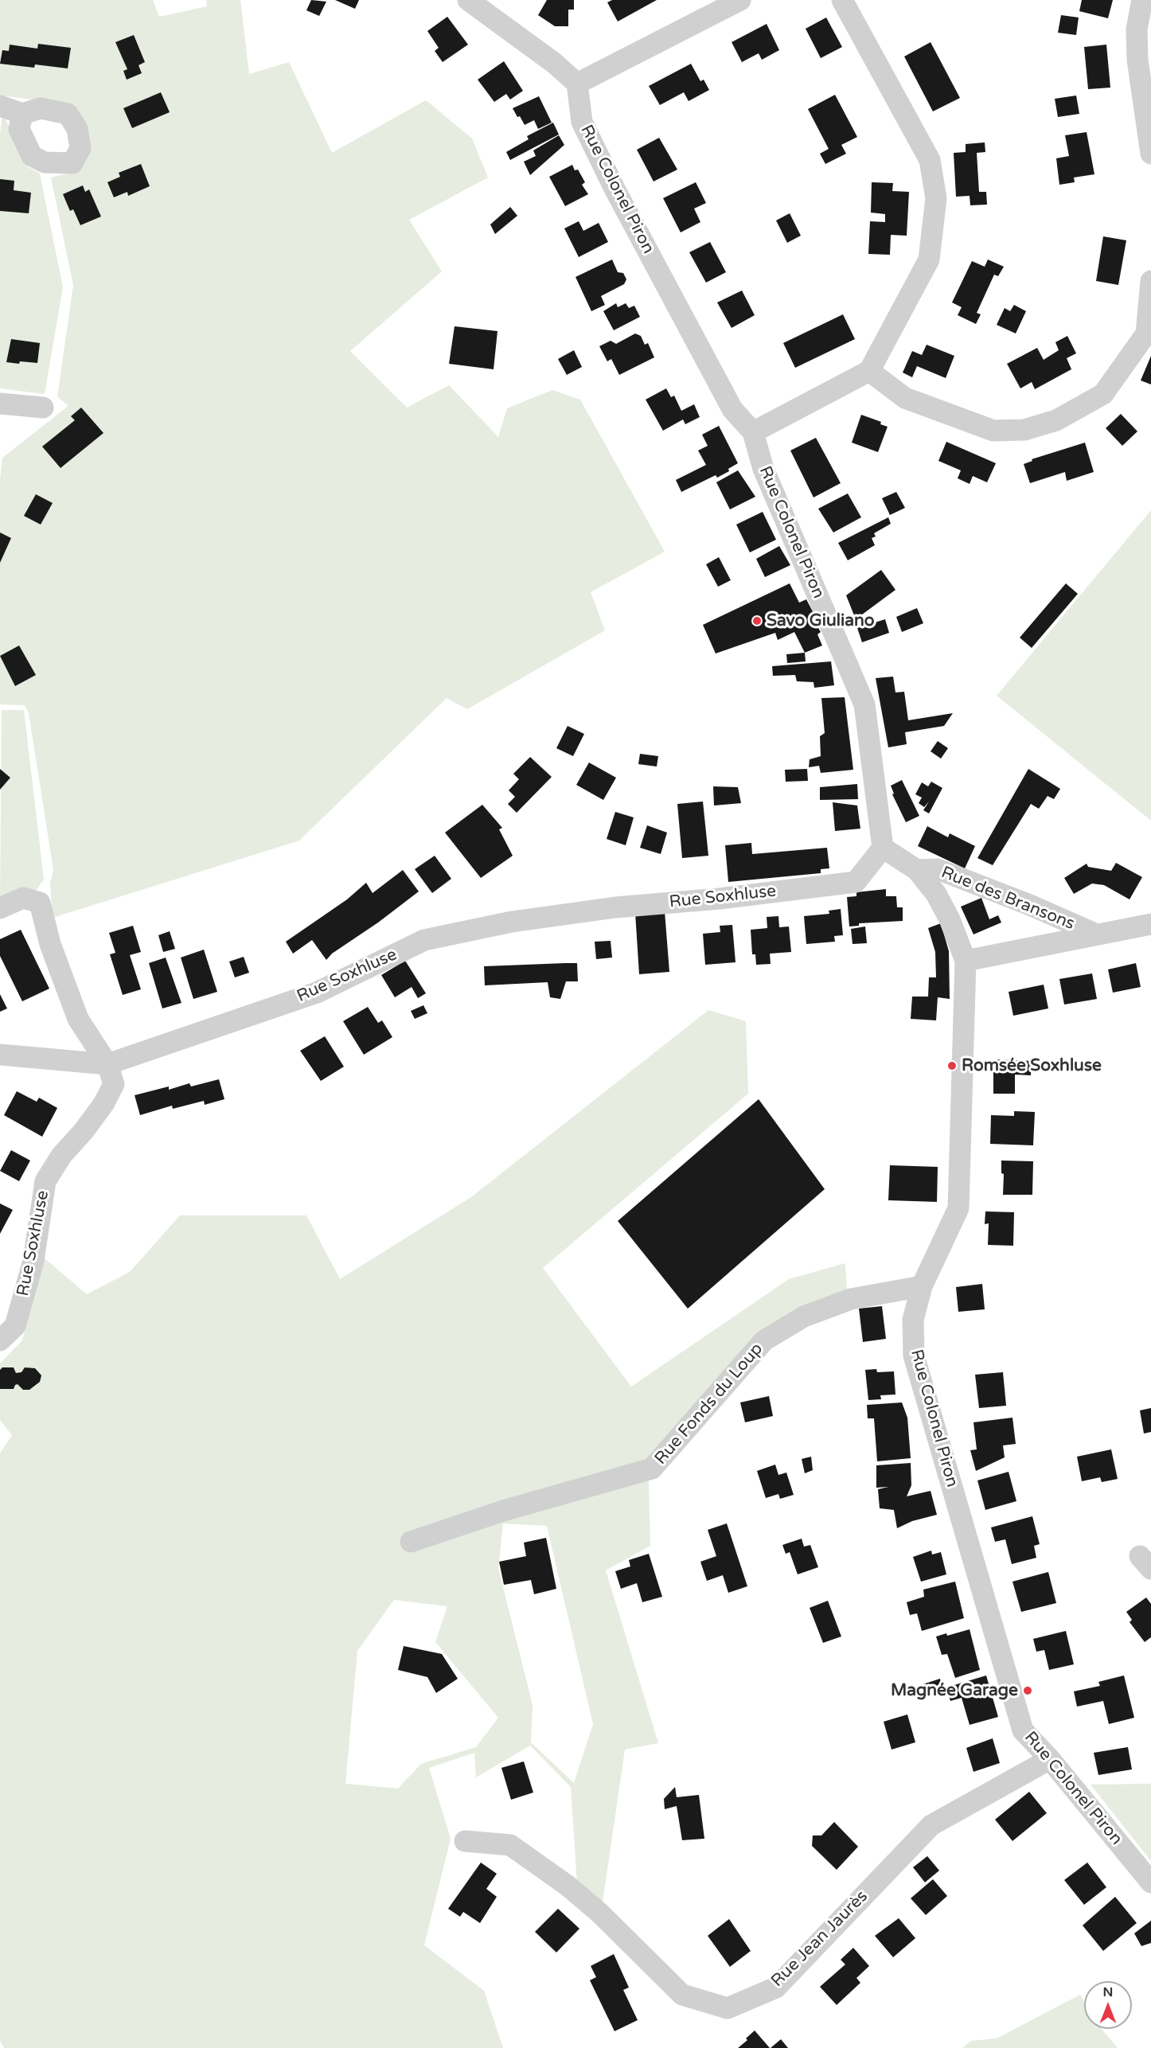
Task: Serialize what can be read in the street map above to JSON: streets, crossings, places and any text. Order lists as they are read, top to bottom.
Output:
{
  "streets": {
    "street": [
      "Rue Colonel Piron",
      "Rue Soxhluse",
      "Rue des Bransons",
      "Rue Fonds du Loup",
      "Rue Jean Jaurès"
    ]
  },
  "crossings": [
    ["Rue Colonel Piron", "Rue Soxhluse"],
    ["Rue Colonel Piron", "Rue des Bransons"],
    ["Rue Colonel Piron", "Rue Fonds du Loup"],
    ["Rue Colonel Piron", "Rue Jean Jaurès"]
  ],
  "places": ["Savo Giuliano", "Romsée Soxhluse", "Magnée Garage"],
  "north": "top"
}
